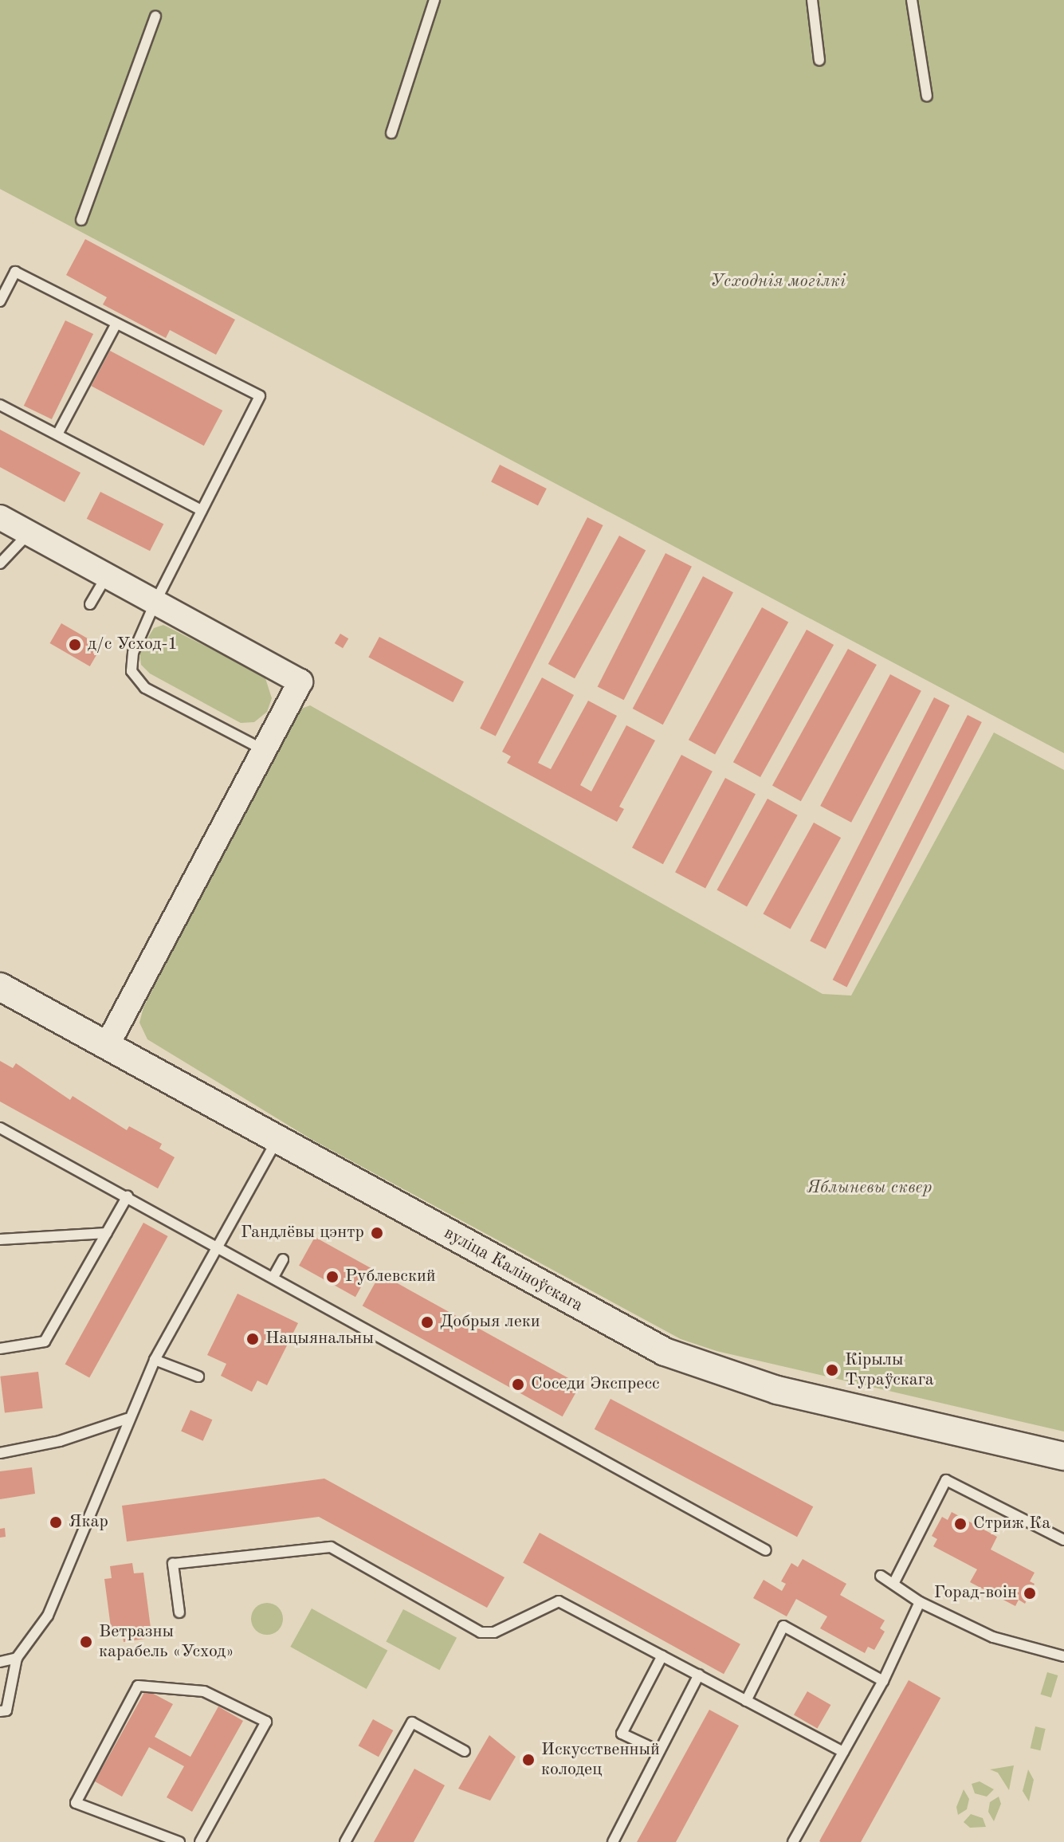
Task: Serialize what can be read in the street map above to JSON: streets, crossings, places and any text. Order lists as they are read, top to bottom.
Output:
{
  "streets": {
    "main road": ["вуліца Каліноўскага"]
  },
  "parks": ["Усходнія могілкі", "Яблыневы сквер"],
  "places": [
    "д/с Усход-1",
    "Гандлёвы цэнтр",
    "Рублевский",
    "Добрыя леки",
    "Нацыянальны",
    "Кірылы Тураўскага",
    "Соседи Экспресс",
    "Якар",
    "Стриж Ка",
    "Горад-воін",
    "Ветразны карабель «Усход»",
    "Искусственный колодец"
  ]
}
